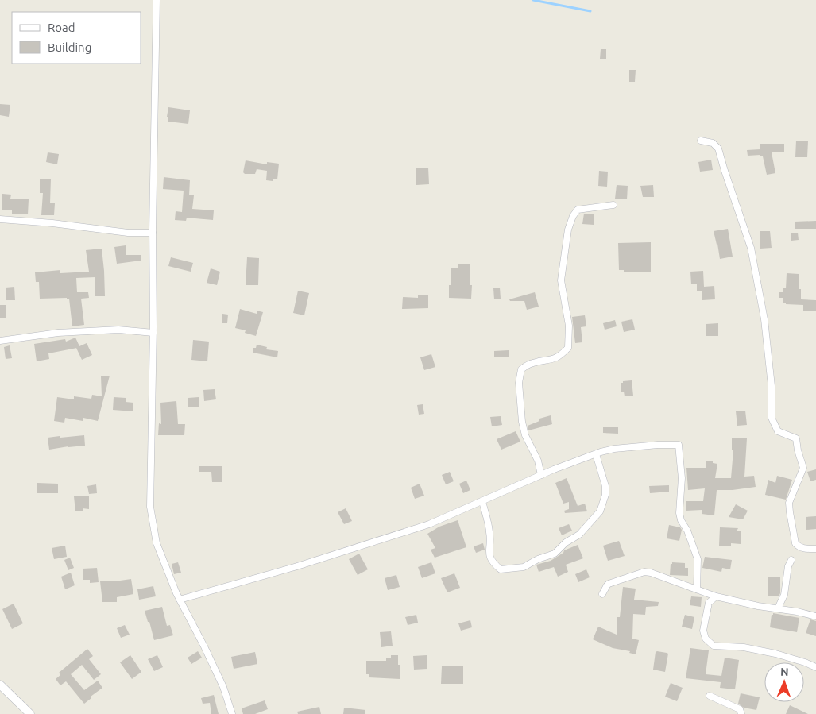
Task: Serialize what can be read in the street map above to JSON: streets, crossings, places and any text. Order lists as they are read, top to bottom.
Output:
{
  "legend": ["Road", "Building"],
  "north": "top"
}
